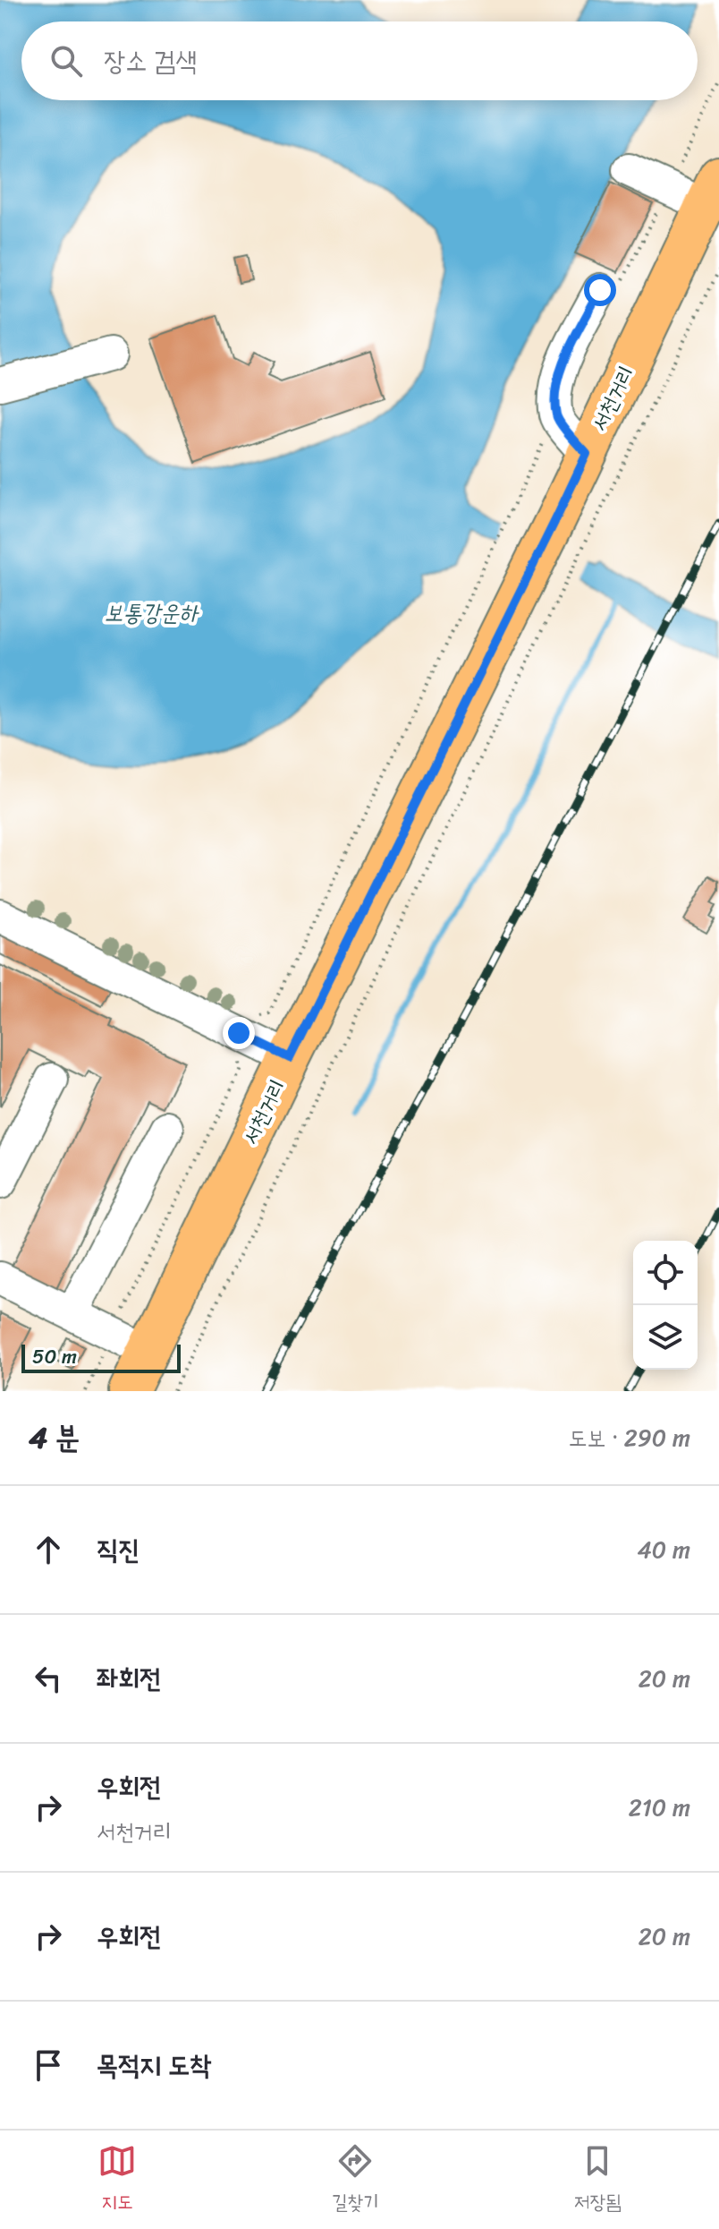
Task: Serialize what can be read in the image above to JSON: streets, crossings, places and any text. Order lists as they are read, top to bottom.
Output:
{
  "streets": {
    "main road": ["서천거리"]
  },
  "water": ["보통강운하"],
  "scale_bar": "50 m",
  "page": {
    "search": "장소 검색",
    "scale": "50 m",
    "heading": ["4 분", "도보 · 290 m"],
    "list": [
      ["직진", "40 m"],
      ["좌회전", "20 m"],
      ["우회전", "서천거리", "210 m"],
      ["우회전", "20 m"],
      "목적지 도착"
    ],
    "nav": ["지도", "길찾기", "저장됨"]
  }
}
